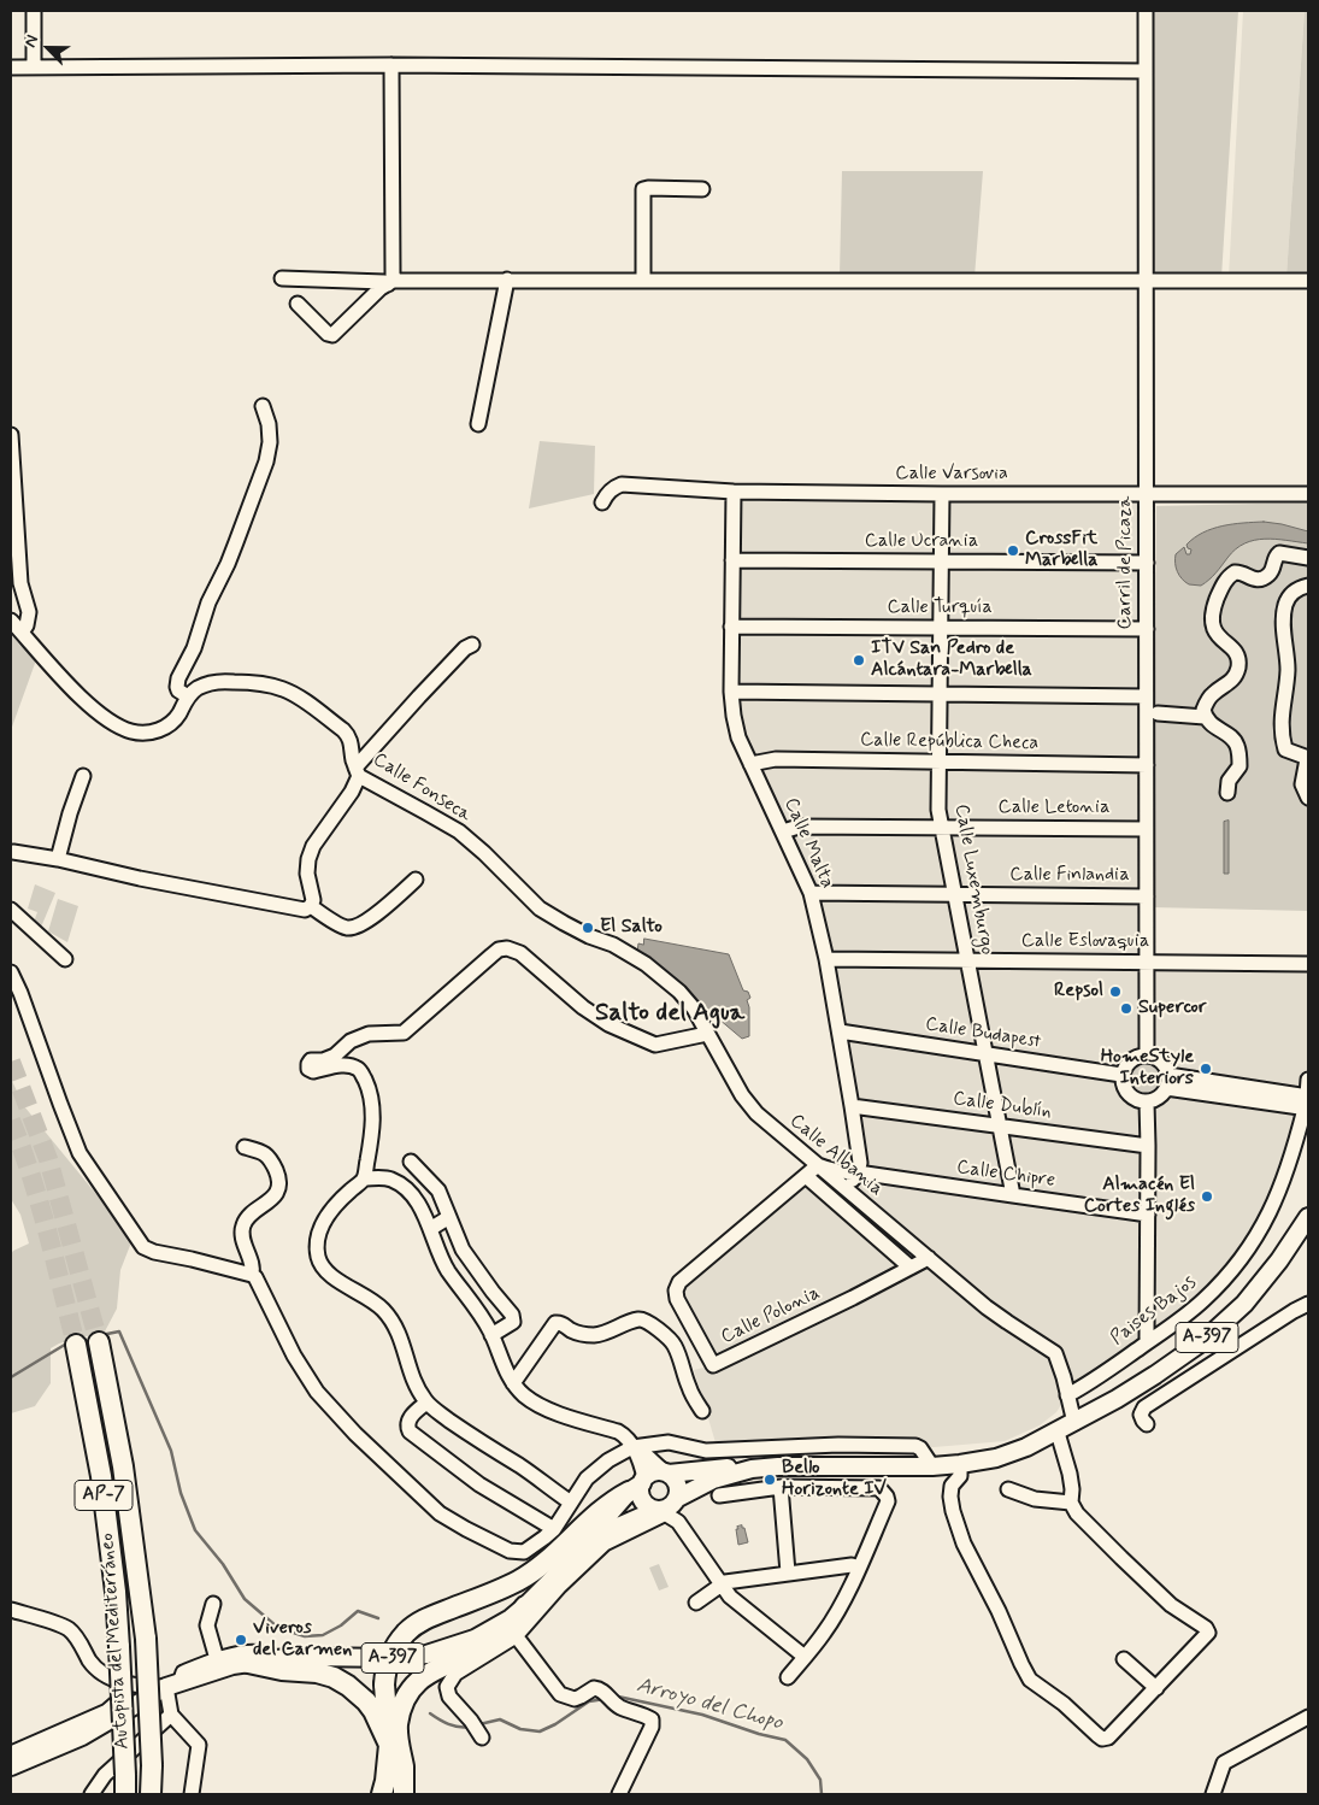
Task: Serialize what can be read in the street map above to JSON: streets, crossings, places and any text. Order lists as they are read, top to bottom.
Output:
{
  "streets": {
    "highway": ["AP-7", "Autopista del Mediterráneo"],
    "main road": ["A-397"],
    "street": [
      "Calle Varsovia",
      "Calle Ucrania",
      "Carril de Picaza",
      "Calle Turquía",
      "Calle República Checa",
      "Calle Fonseca",
      "Calle Letonia",
      "Calle Malta",
      "Calle Finlandia",
      "Calle Luxemburgo",
      "Calle Eslovaquia",
      "Calle Budapest",
      "Calle Dublín",
      "Calle Albania",
      "Calle Chipre",
      "Paises Bajos",
      "Calle Polonia"
    ]
  },
  "crossings": [
    ["Calle Varsovia", "Carril de Picaza"],
    ["Calle Varsovia", "Calle Malta"],
    ["Calle Varsovia", "Calle Luxemburgo"],
    ["Calle Ucrania", "Carril de Picaza"],
    ["Calle Ucrania", "Calle Malta"],
    ["Calle Ucrania", "Calle Luxemburgo"],
    ["Carril de Picaza", "Calle Turquía"],
    ["Carril de Picaza", "Calle República Checa"],
    ["Carril de Picaza", "Calle Letonia"],
    ["Carril de Picaza", "Calle Finlandia"],
    ["Carril de Picaza", "Calle Eslovaquia"],
    ["Carril de Picaza", "Calle Budapest"],
    ["Calle Turquía", "Calle Malta"],
    ["Calle Turquía", "Calle Luxemburgo"],
    ["Calle República Checa", "Calle Malta"],
    ["Calle República Checa", "Calle Luxemburgo"],
    ["Calle Fonseca", "Calle Albania"],
    ["Calle Letonia", "Calle Malta"],
    ["Calle Letonia", "Calle Luxemburgo"],
    ["Calle Malta", "Calle Finlandia"],
    ["Calle Malta", "Calle Eslovaquia"],
    ["Calle Malta", "Calle Budapest"],
    ["Calle Malta", "Calle Dublín"],
    ["Calle Malta", "Calle Albania"],
    ["Calle Malta", "Calle Chipre"],
    ["Calle Finlandia", "Calle Luxemburgo"],
    ["Calle Luxemburgo", "Calle Eslovaquia"],
    ["Calle Luxemburgo", "Calle Budapest"],
    ["Calle Luxemburgo", "Calle Dublín"],
    ["Calle Luxemburgo", "Calle Chipre"],
    ["Calle Albania", "Paises Bajos"],
    ["Calle Albania", "Calle Polonia"],
    ["Calle Albania", "A-397"]
  ],
  "districts": ["Salto del Agua"],
  "water": ["Arroyo del Chopo"],
  "places": [
    "CrossFit Marbella",
    "ITV San Pedro de Alcántara-Marbella",
    "El Salto",
    "Repsol",
    "Supercor",
    "HomeStyle Interiors",
    "Almacén El Cortes Inglés",
    "Bello Horizonte IV",
    "Viveros del Carmen"
  ],
  "north": "top left"
}
